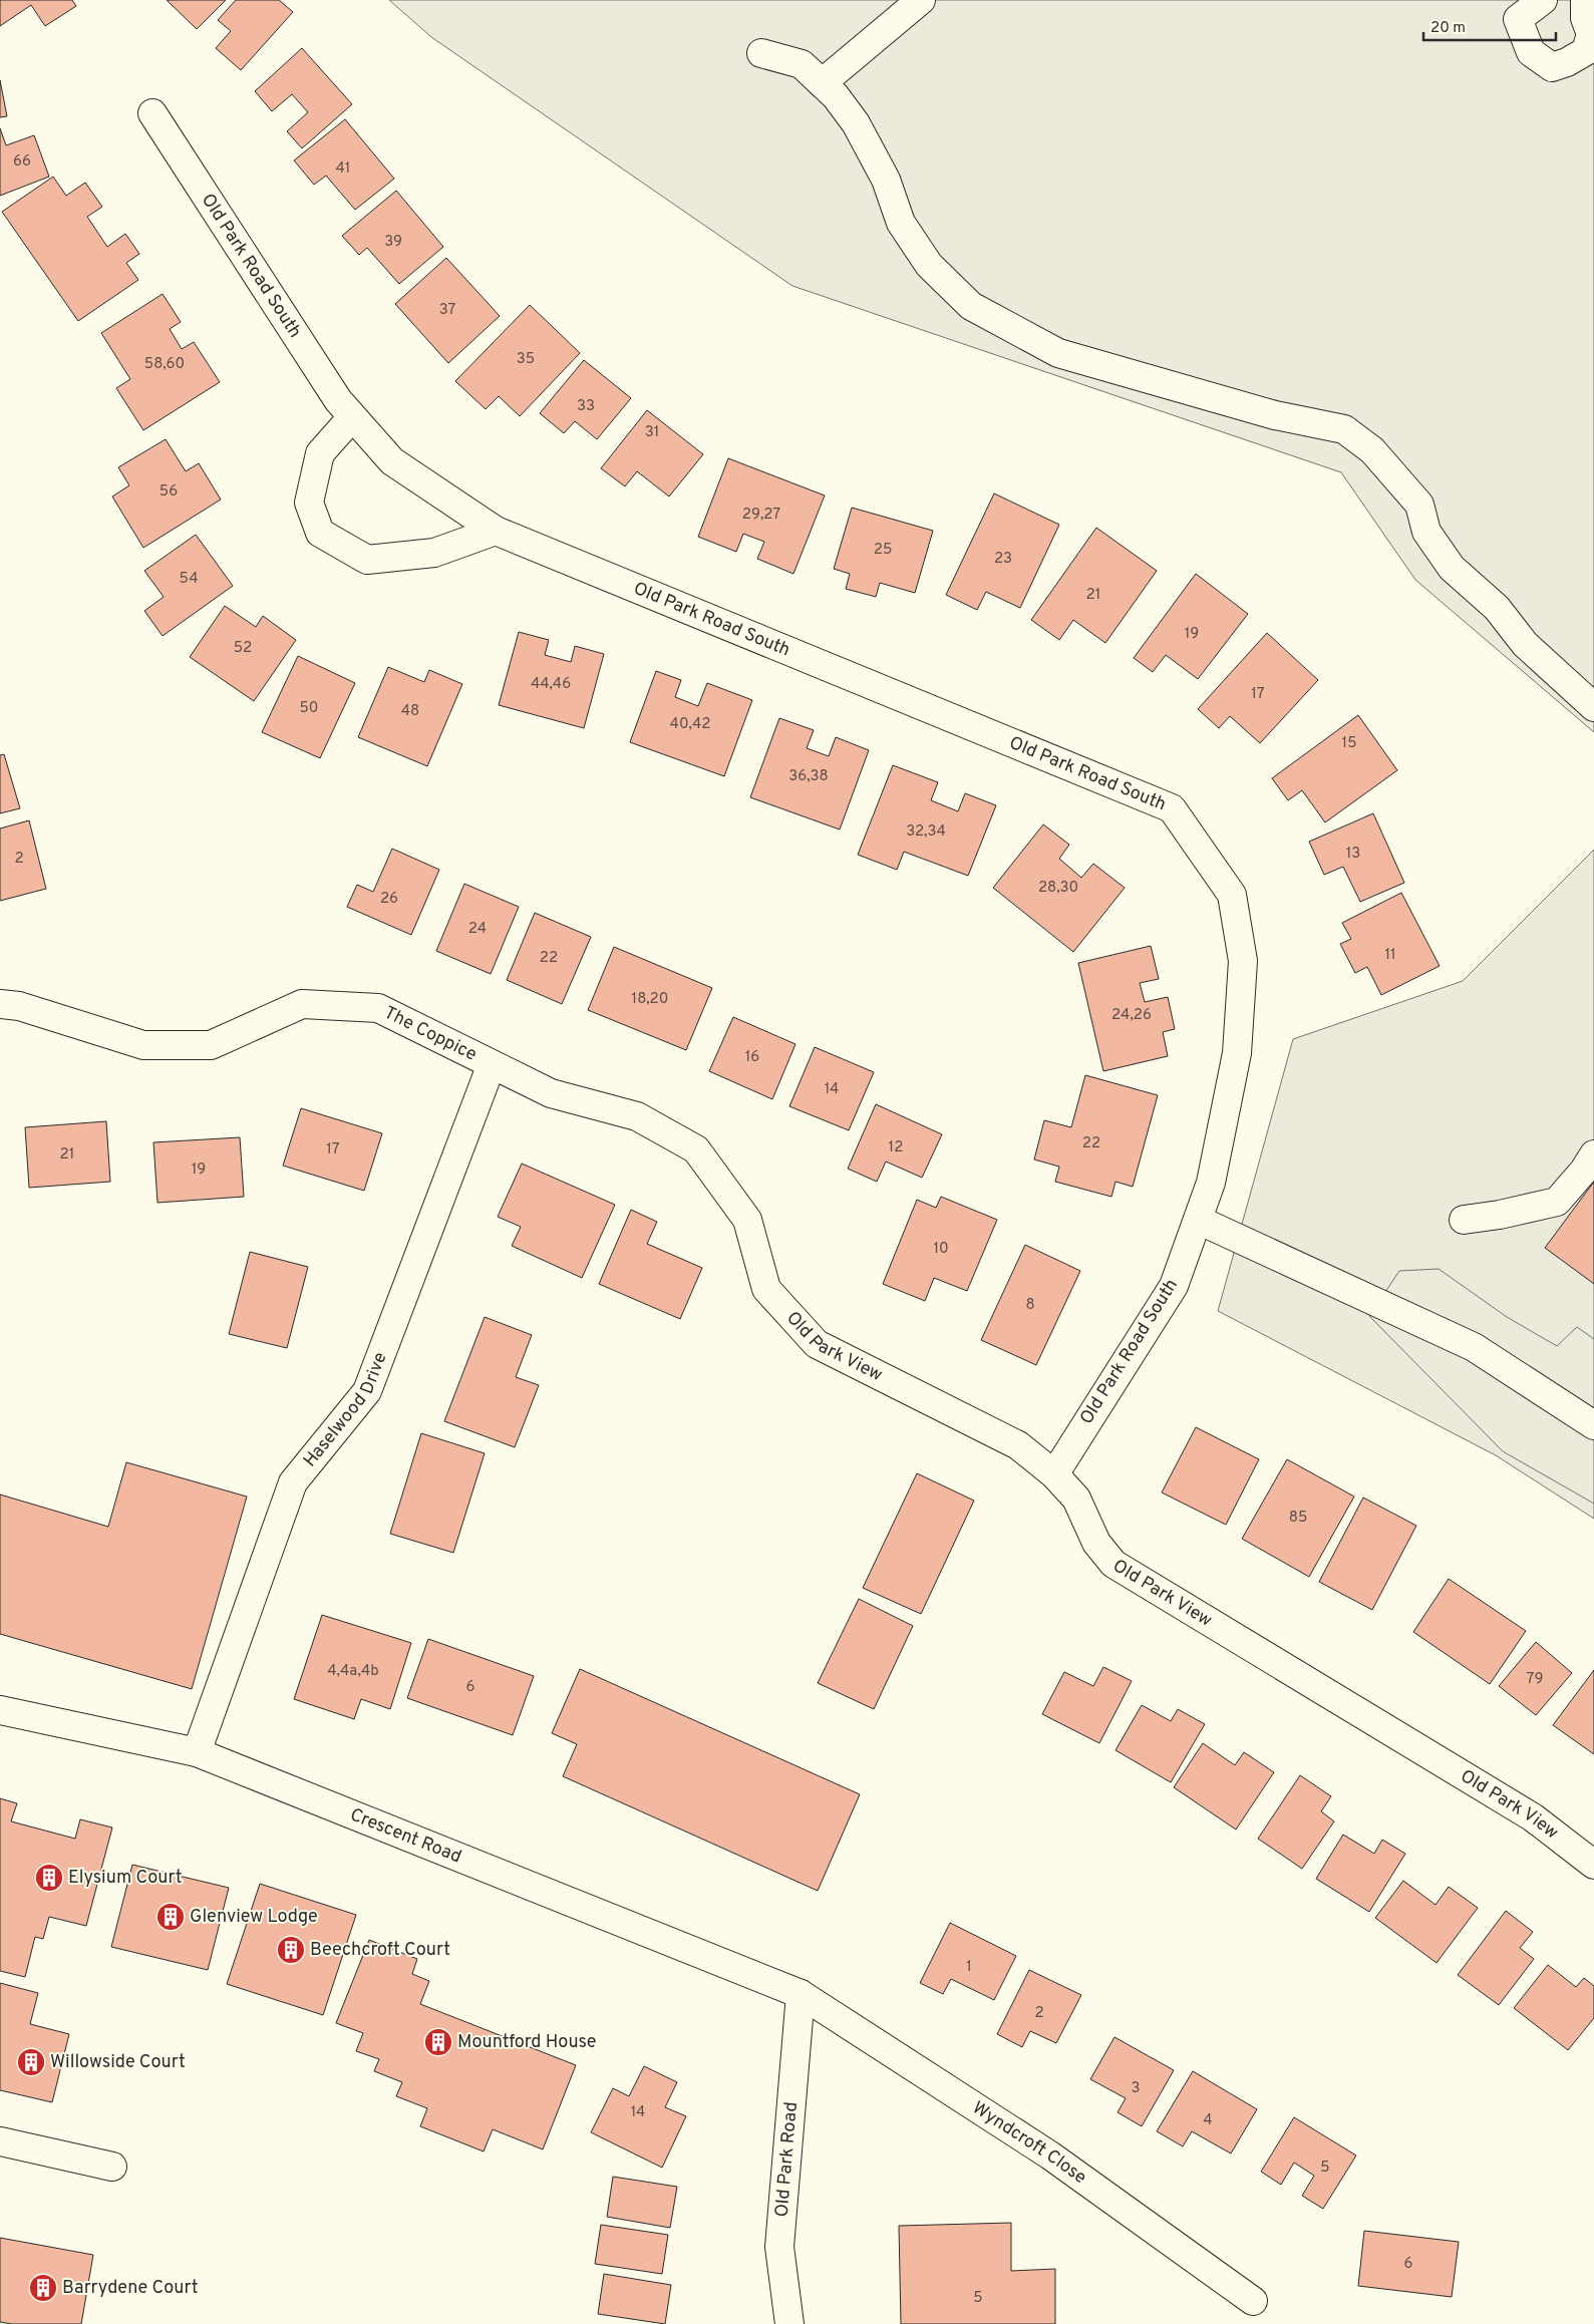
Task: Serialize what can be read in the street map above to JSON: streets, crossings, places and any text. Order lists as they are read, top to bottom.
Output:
{
  "streets": {
    "street": [
      "Old Park Road South",
      "The Coppice",
      "Old Park View",
      "Haselwood Drive",
      "Crescent Road",
      "Wyndcroft Close",
      "Old Park Road"
    ]
  },
  "crossings": [
    ["Old Park Road South", "Old Park View"],
    ["The Coppice", "Old Park View"],
    ["The Coppice", "Haselwood Drive"],
    ["Haselwood Drive", "Crescent Road"],
    ["Crescent Road", "Wyndcroft Close"],
    ["Crescent Road", "Old Park Road"],
    ["Wyndcroft Close", "Old Park Road"]
  ],
  "places": {
    "building": [
      "Elysium Court",
      "Glenview Lodge",
      "Beechcroft Court",
      "Mountford House",
      "Willowside Court",
      "Barrydene Court"
    ]
  },
  "house_numbers": [
    "66",
    "41",
    "39",
    "37",
    "35",
    "58,60",
    "33",
    "31",
    "56",
    "29,27",
    "25",
    "23",
    "54",
    "21",
    "19",
    "52",
    "44,46",
    "17",
    "50",
    "48",
    "40,42",
    "15",
    "36,38",
    "32,34",
    "13",
    "2",
    "28,30",
    "26",
    "24",
    "11",
    "22",
    "18,20",
    "24,26",
    "16",
    "14",
    "22",
    "12",
    "17",
    "21",
    "19",
    "10",
    "8",
    "85",
    "4,4a,4b",
    "79",
    "6",
    "1",
    "2",
    "3",
    "14",
    "4",
    "5",
    "6",
    "5"
  ],
  "scale_bar": "20 m"
}
